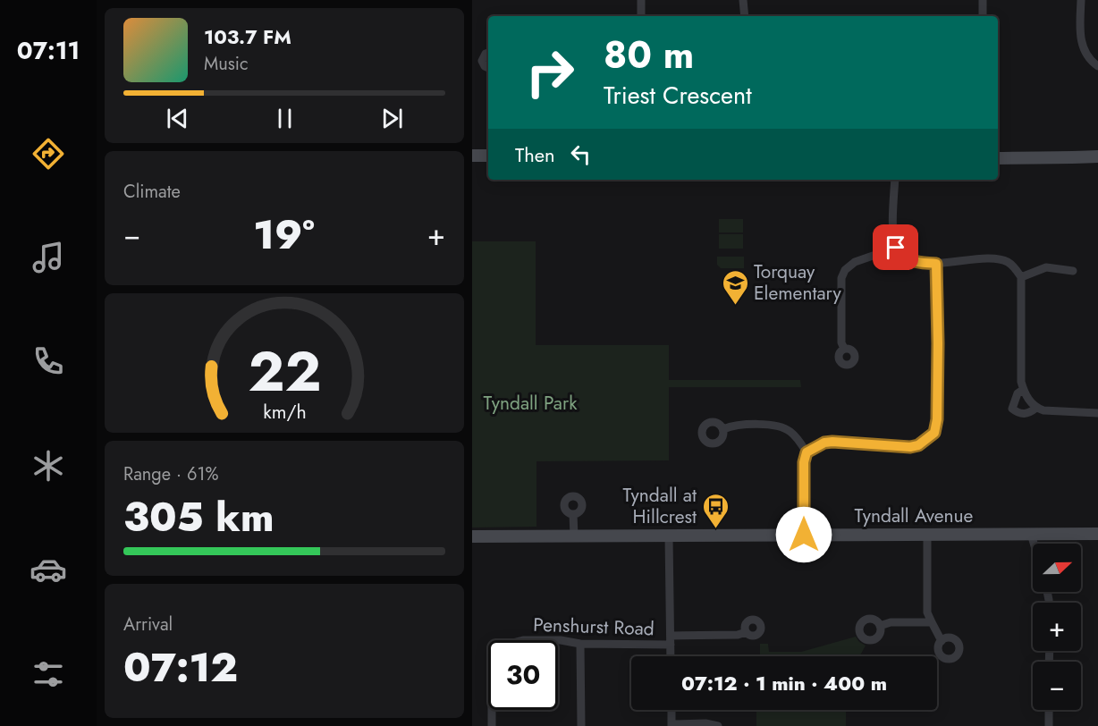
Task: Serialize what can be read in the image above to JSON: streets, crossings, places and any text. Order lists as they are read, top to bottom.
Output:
{
  "streets": {
    "street": ["Tyndall Avenue", "Penshurst Road"]
  },
  "parks": ["Tyndall Park"],
  "places": {
    "school or university": ["Torquay Elementary"],
    "bus stop": ["Tyndall at Hillcrest"]
  },
  "north": "right",
  "page": {
    "tabs": "07:11",
    "turn": ["80 m", "Triest Crescent"],
    "song": ["103.7 FM", "Music"],
    "then": "Then",
    "tile": [
      "Climate",
      ["Range · 61%", "305 km"],
      ["Arrival", "07:12"]
    ],
    "heat": ["−", "19°", "+"],
    "map_buttons": ["+", "−"],
    "limit": "30",
    "trip": "07:12 · 1 min · 400 m",
    "gauge": ["22", "km/h"]
  }
}
